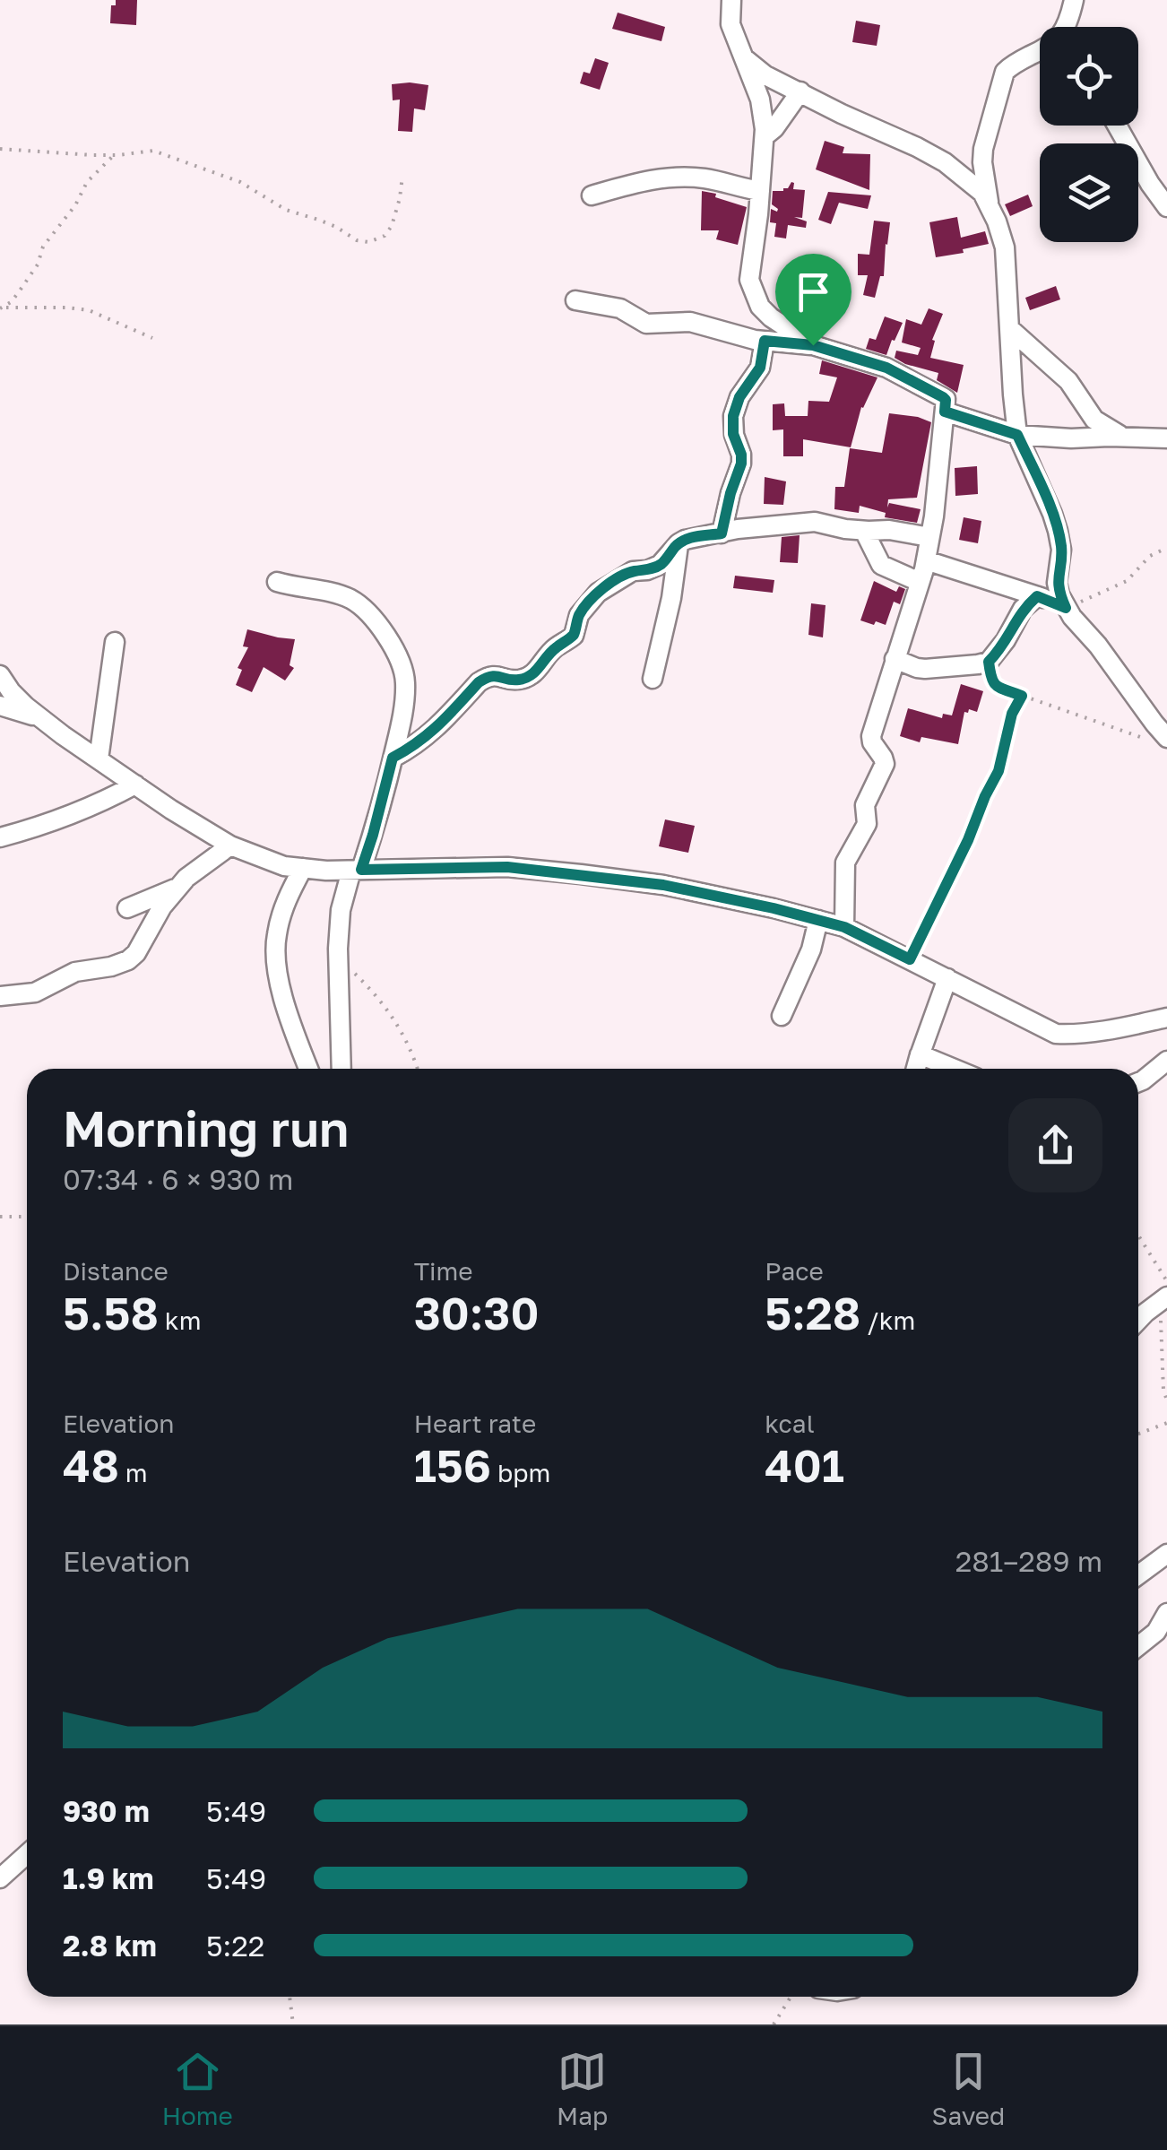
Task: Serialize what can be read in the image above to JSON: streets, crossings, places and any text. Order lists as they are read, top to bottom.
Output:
{
  "page": {
    "heading": ["Morning run", "07:34 · 6 × 930 m"],
    "stats": [
      ["Distance", "5.58 km"],
      ["Time", "30:30"],
      ["Pace", "5:28 /km"],
      ["Elevation", "48 m"],
      ["Heart rate", "156 bpm"],
      ["kcal", "401"]
    ],
    "chart": ["Elevation", "281–289 m"],
    "list": [
      {
        "name": "930 m",
        "note": "5:49"
      },
      {
        "name": "1.9 km",
        "note": "5:49"
      },
      {
        "name": "2.8 km",
        "note": "5:22"
      }
    ],
    "tabs": ["Home", "Map", "Saved"]
  }
}
